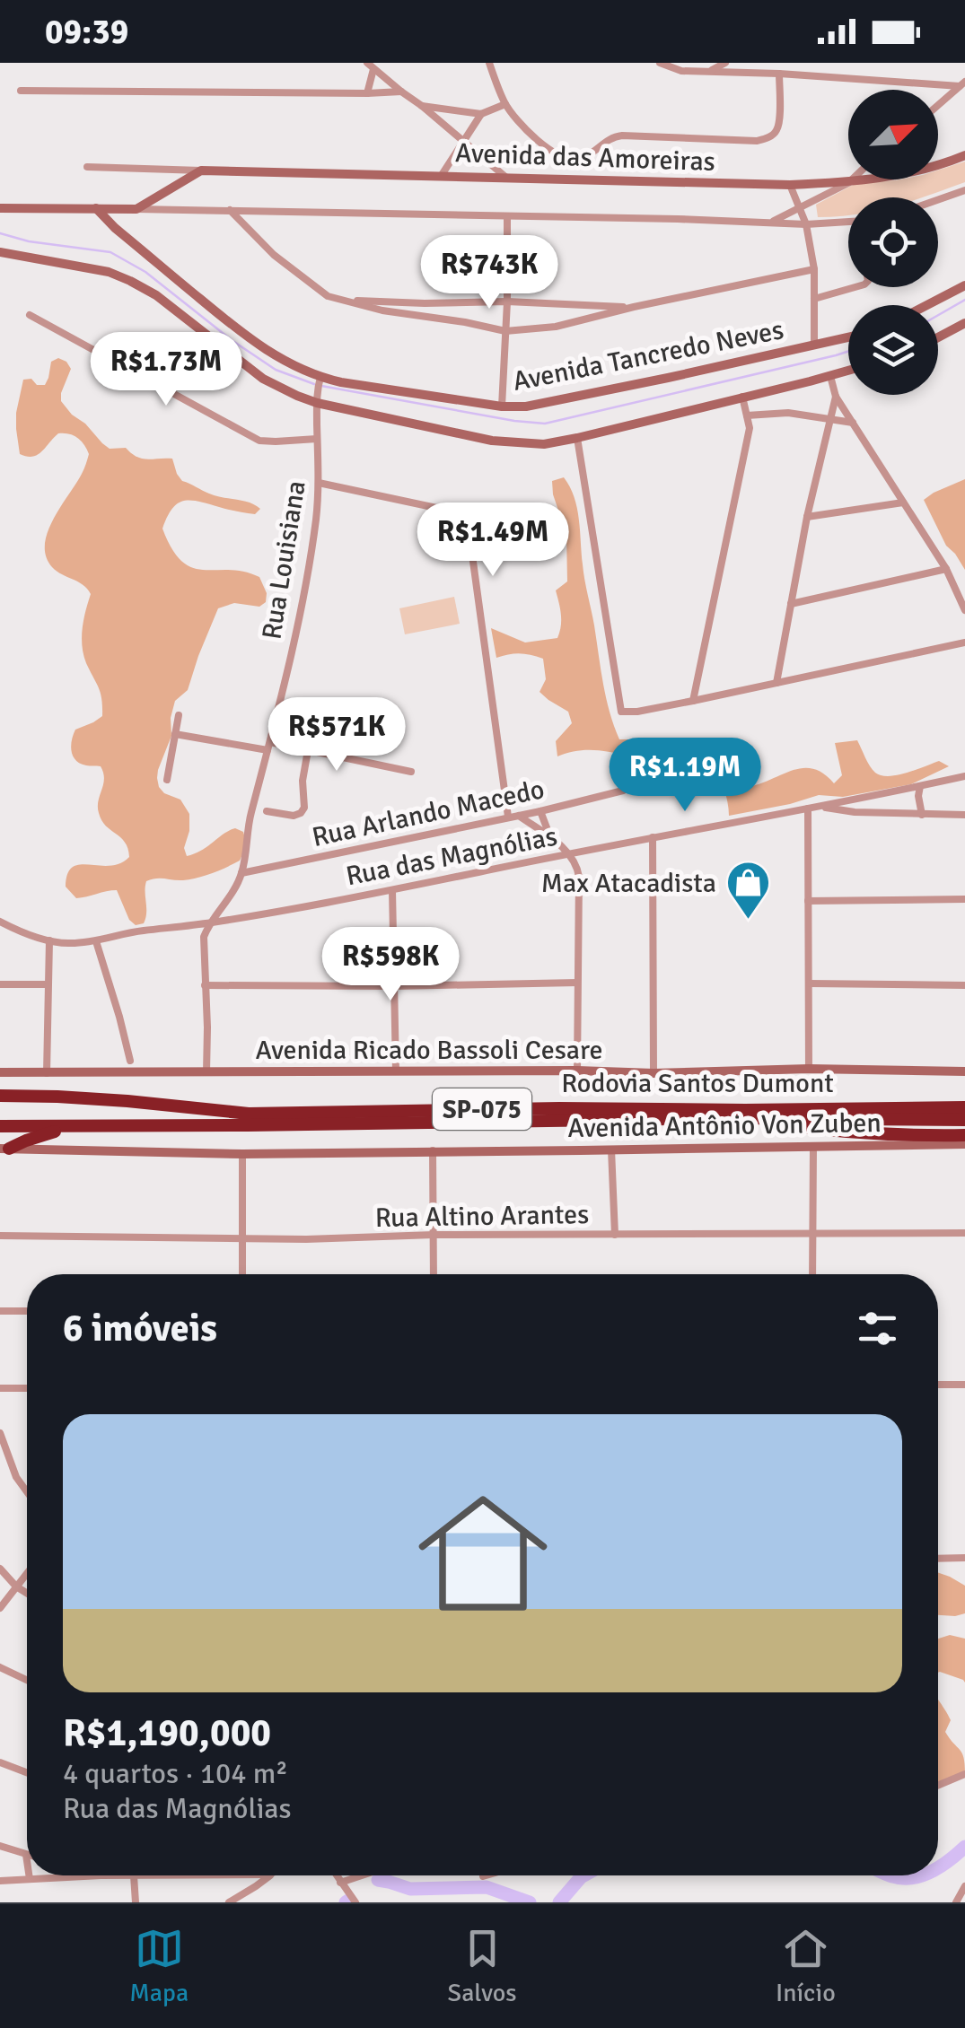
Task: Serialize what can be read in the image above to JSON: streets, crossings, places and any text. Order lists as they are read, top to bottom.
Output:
{
  "streets": {
    "highway": ["Rodovia Santos Dumont", "SP-075"],
    "main road": [
      "Avenida das Amoreiras",
      "Avenida Tancredo Neves",
      "Avenida Ricado Bassoli Cesare",
      "Avenida Antônio Von Zuben"
    ],
    "street": [
      "Rua Louisiana",
      "Rua Arlando Macedo",
      "Rua das Magnólias",
      "Rua Altino Arantes"
    ]
  },
  "crossings": [
    ["Avenida Tancredo Neves", "Rua Louisiana"],
    ["Rua Louisiana", "Rua Arlando Macedo"],
    ["Rua Louisiana", "Rua das Magnólias"]
  ],
  "places": {
    "shop": ["Max Atacadista"]
  },
  "north": "top right",
  "page": {
    "status": "09:39",
    "price": [
      "R$743K",
      "R$1.73M",
      "R$1.49M",
      "R$571K",
      "R$1.19M",
      "R$598K"
    ],
    "heading": "6 imóveis",
    "list": [
      {
        "name": "R$1,190,000",
        "note": "4 quartos · 104 m² · Rua das Magnólias"
      }
    ],
    "tabs": ["Mapa", "Salvos", "Início"]
  }
}
